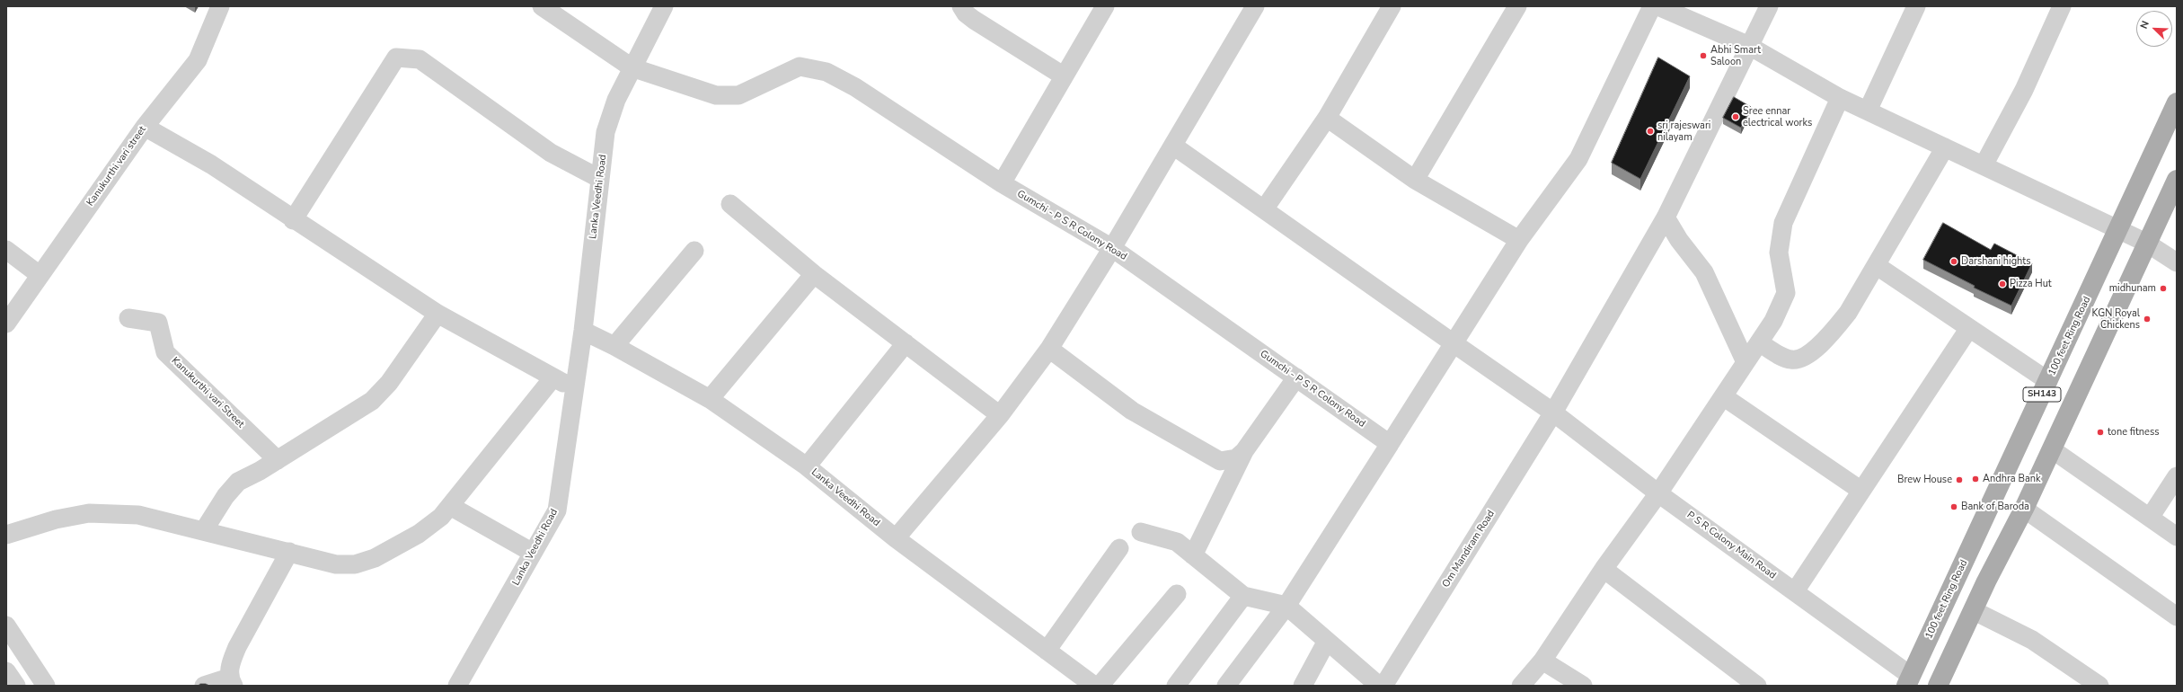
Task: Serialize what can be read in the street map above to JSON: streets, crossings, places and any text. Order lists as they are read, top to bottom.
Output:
{
  "streets": {
    "main road": ["100 feet Ring Road", "SH143"],
    "street": [
      "Kanukurthi vari street",
      "Lanka Veedhi Road",
      "Gumchi - P S R Colony Road",
      "Kanukurthi vari Street",
      "P S R Colony Main Road",
      "Om Mandiram Road"
    ]
  },
  "crossings": [
    ["Lanka Veedhi Road", "Gumchi - P S R Colony Road"],
    ["100 feet Ring Road", "P S R Colony Main Road"],
    ["P S R Colony Main Road", "Om Mandiram Road"]
  ],
  "places": [
    "Abhi Smart Saloon",
    "Sree ennar electrical works",
    "sri rajeswari nilayam",
    "Darshani hights",
    "Pizza Hut",
    "midhunam",
    "KGN Royal Chickens",
    "tone fitness",
    "Andhra Bank",
    "Brew House",
    "Bank of Baroda"
  ],
  "north": "top left"
}
